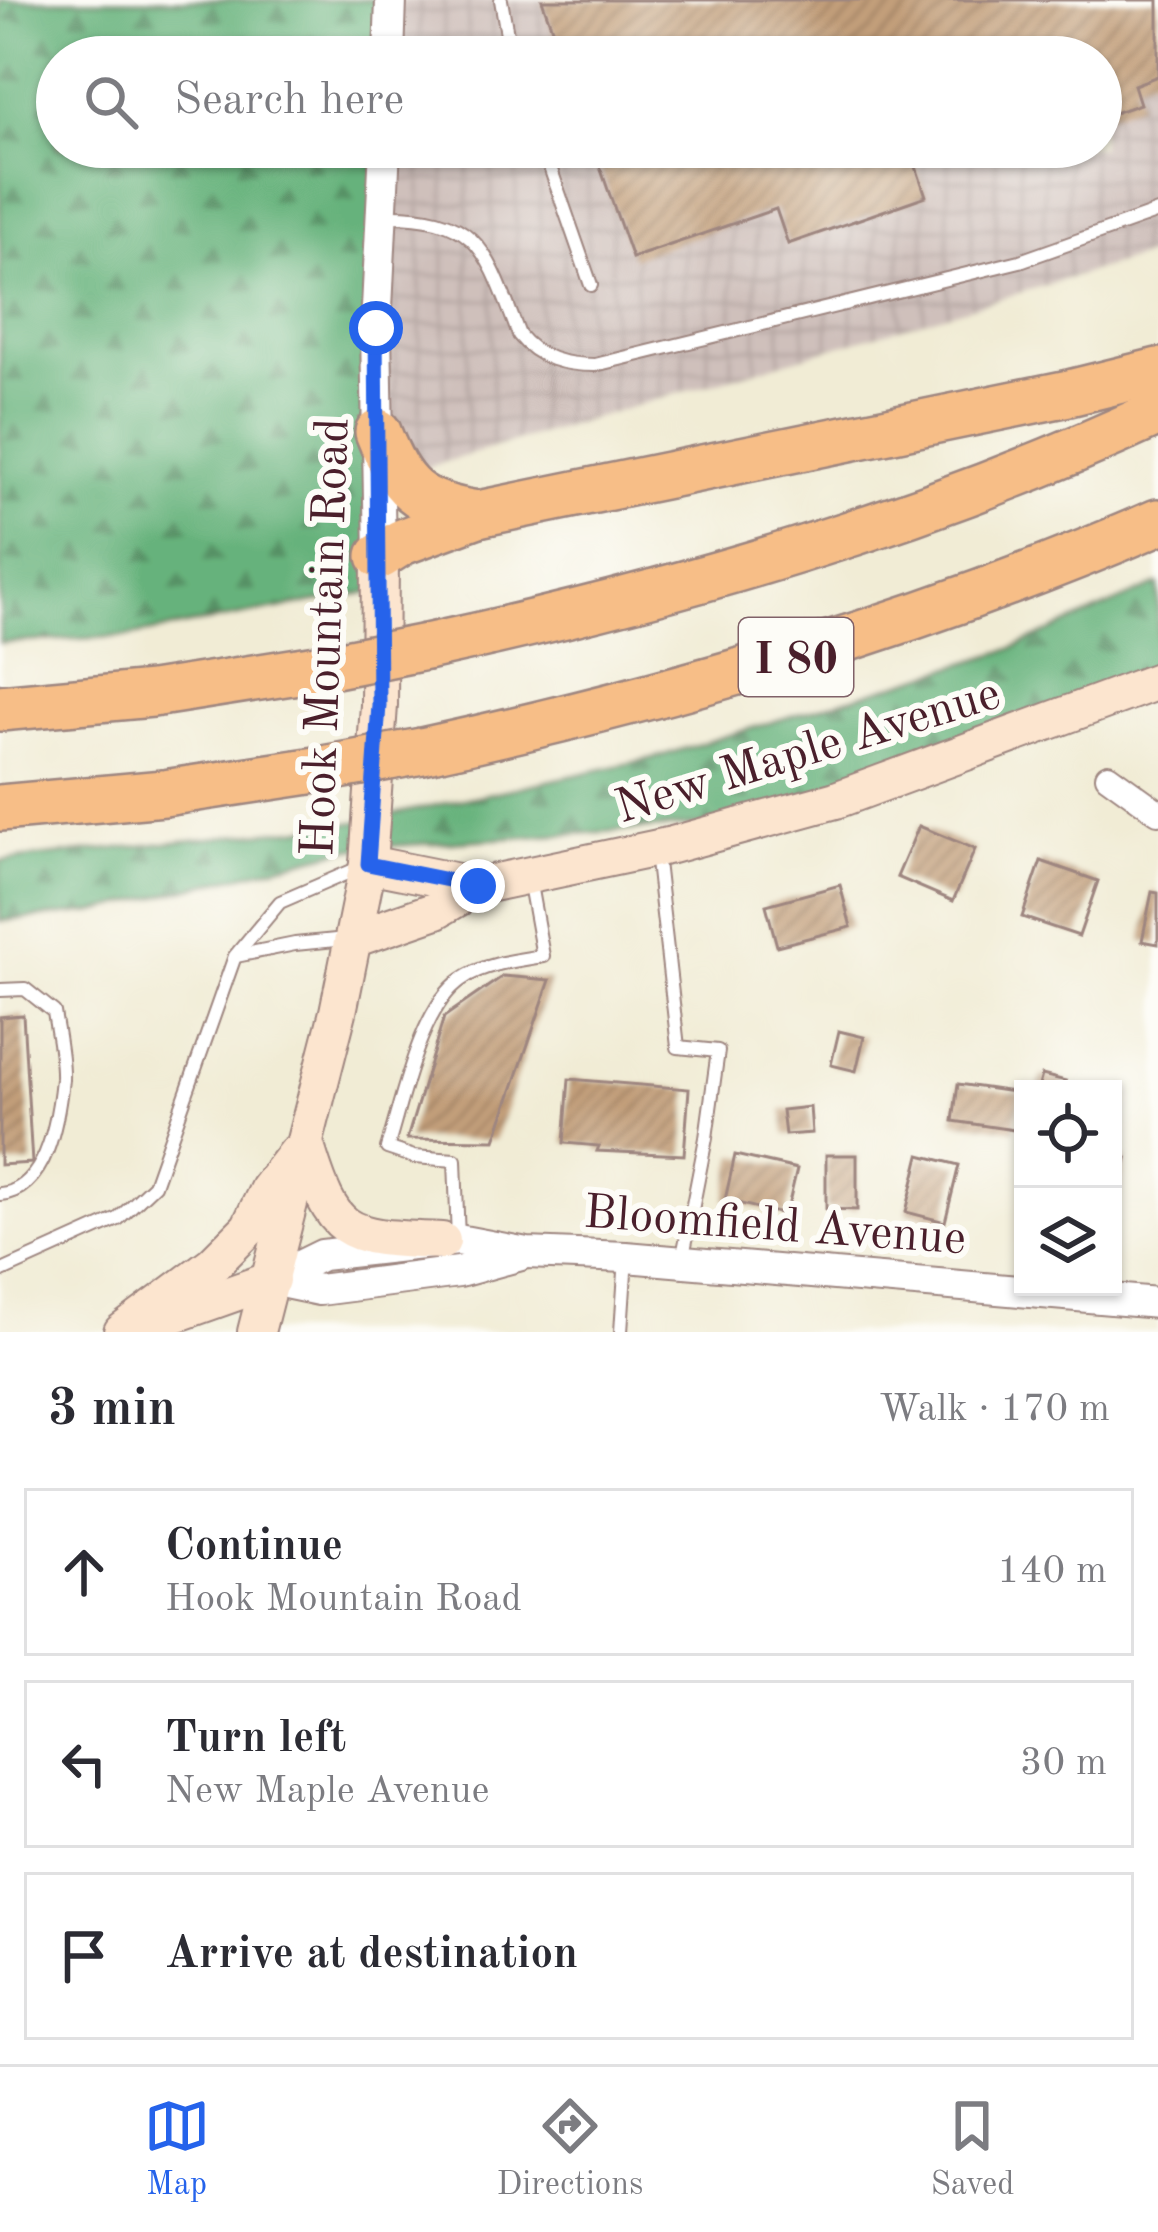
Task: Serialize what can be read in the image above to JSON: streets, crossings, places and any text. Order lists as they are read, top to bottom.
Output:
{
  "streets": {
    "highway": ["I 80"],
    "main road": ["Hook Mountain Road", "New Maple Avenue", "Bloomfield Avenue"]
  },
  "crossings": [
    ["Hook Mountain Road", "New Maple Avenue"],
    ["Hook Mountain Road", "Bloomfield Avenue"]
  ],
  "page": {
    "search": "Search here",
    "heading": ["3 min", "Walk · 170 m"],
    "list": [
      ["Continue", "Hook Mountain Road", "140 m"],
      ["Turn left", "New Maple Avenue", "30 m"],
      "Arrive at destination"
    ],
    "nav": ["Map", "Directions", "Saved"]
  }
}
